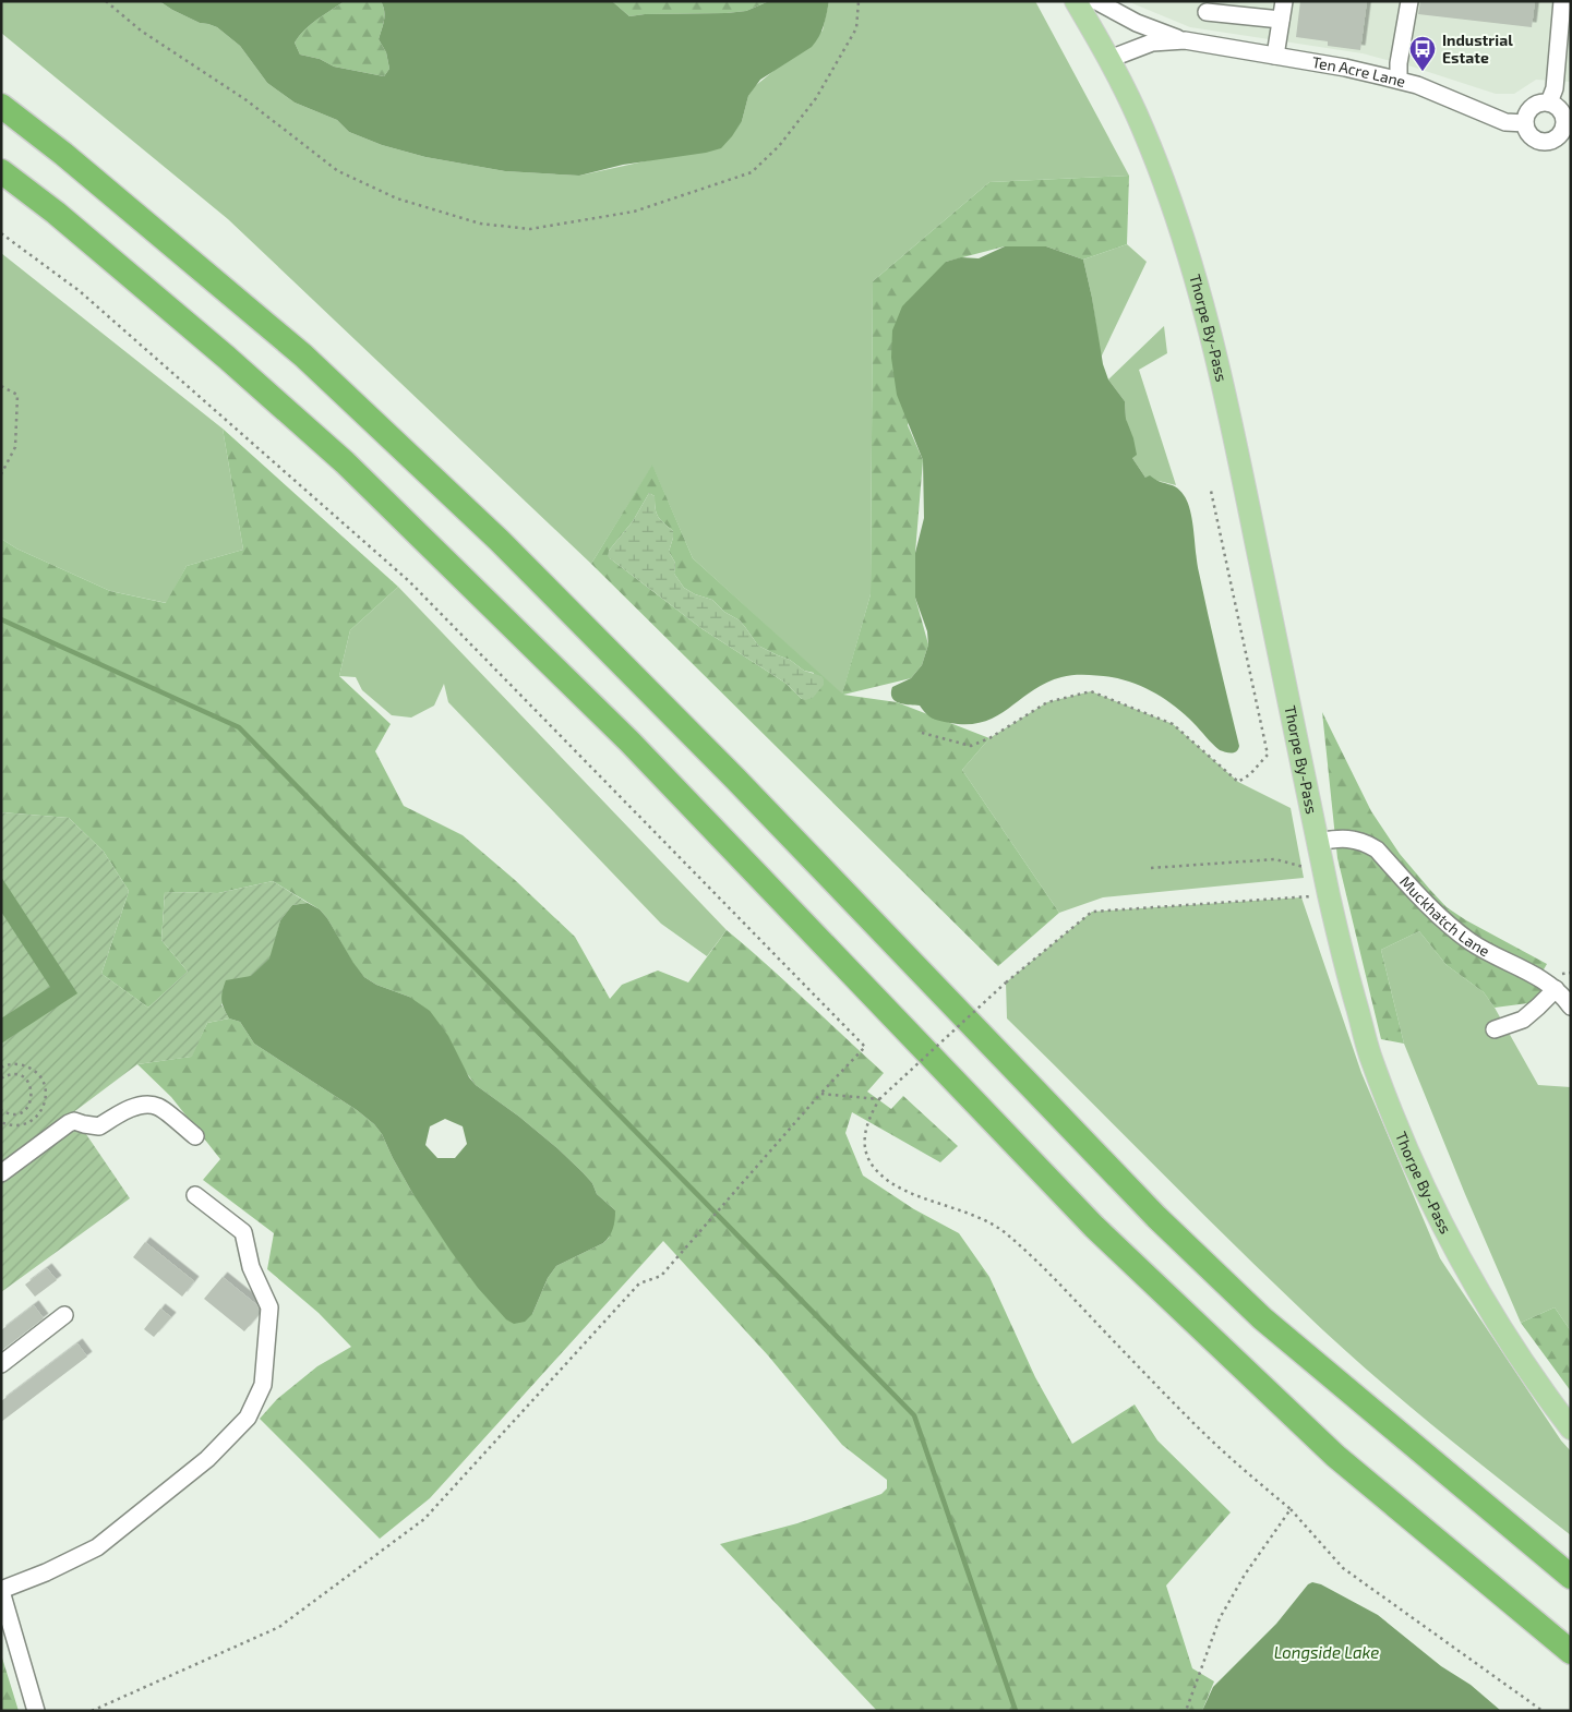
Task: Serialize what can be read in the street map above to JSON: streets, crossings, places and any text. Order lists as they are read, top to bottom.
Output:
{
  "streets": {
    "main road": ["Thorpe By-Pass"],
    "street": ["Ten Acre Lane", "Muckhatch Lane"]
  },
  "crossings": [
    ["Ten Acre Lane", "Thorpe By-Pass"],
    ["Thorpe By-Pass", "Muckhatch Lane"]
  ],
  "water": ["Longside Lake"],
  "places": {
    "bus stop": ["Industrial Estate"]
  }
}
